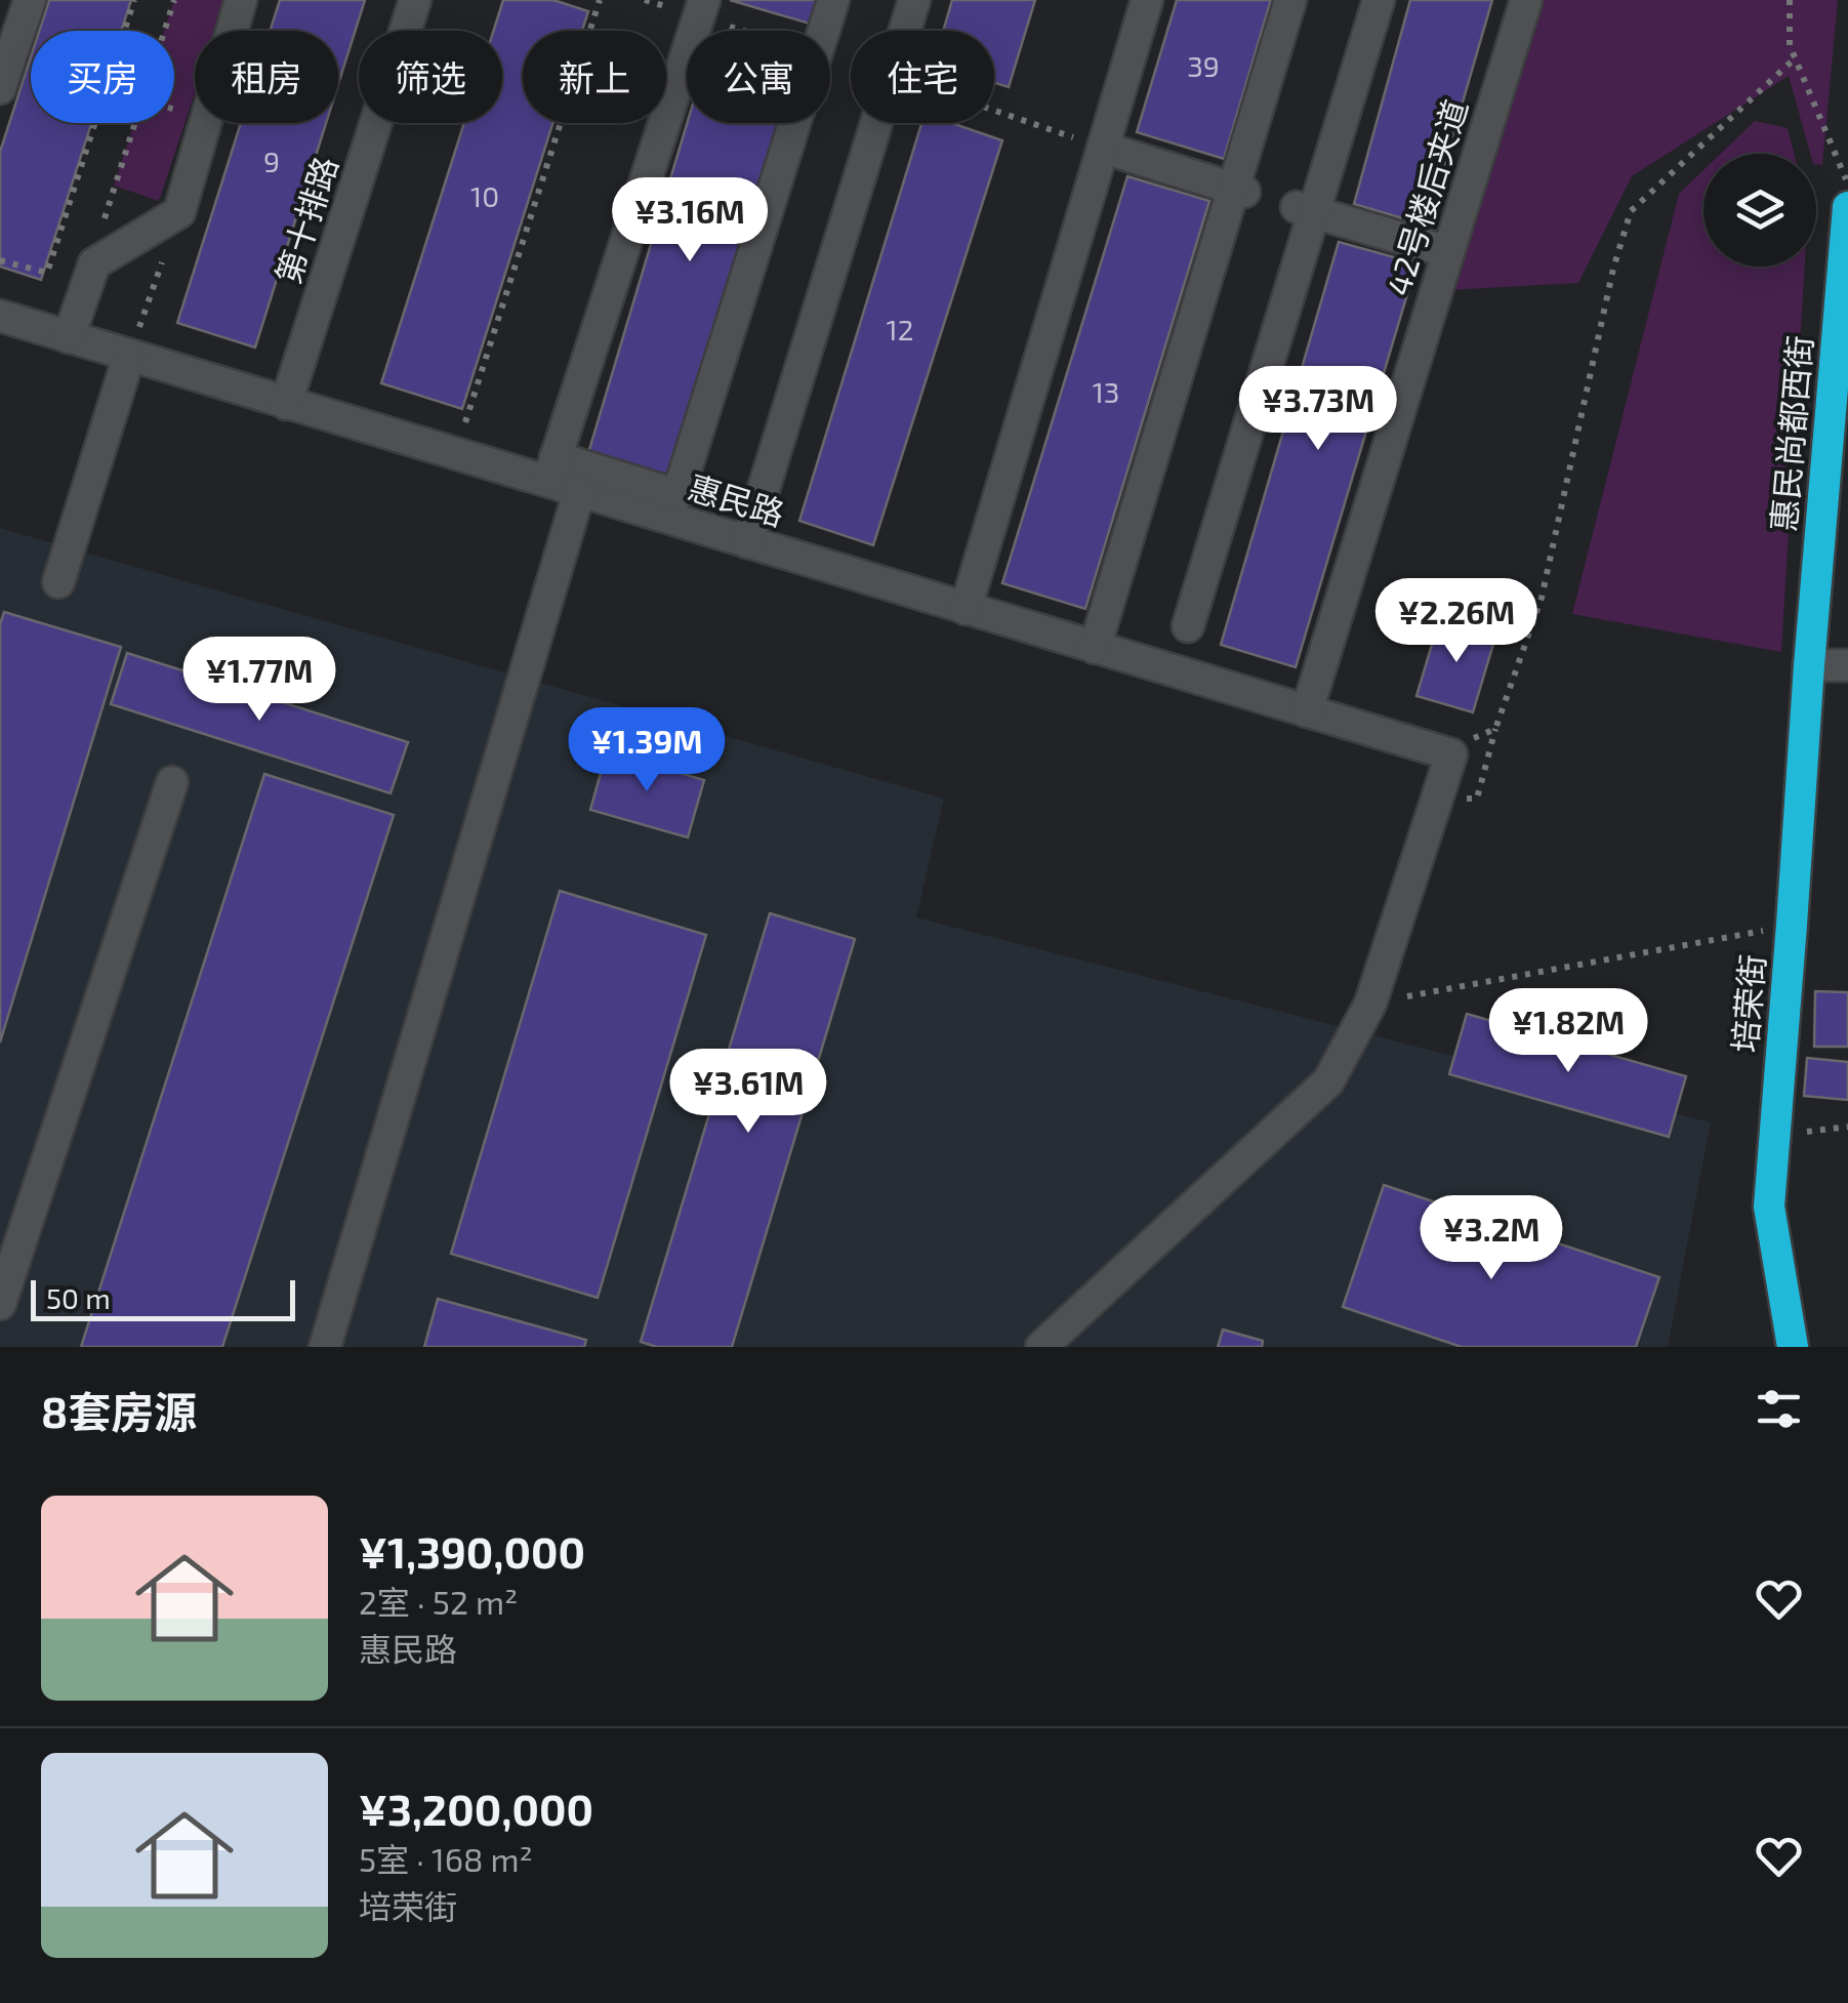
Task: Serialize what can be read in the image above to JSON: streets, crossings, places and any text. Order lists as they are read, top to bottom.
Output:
{
  "streets": {
    "highway": ["惠民尚都西街", "培荣街"],
    "street": ["42号楼后夹道", "第十排路", "惠民路"]
  },
  "crossings": [
    ["42号楼后夹道", "惠民路"],
    ["第十排路", "惠民路"],
    ["惠民尚都西街", "培荣街"]
  ],
  "house_numbers": [
    "39",
    "9",
    "10",
    "12",
    "13"
  ],
  "scale_bar": "50 m",
  "page": {
    "chip": [
      "买房",
      "租房",
      "筛选",
      "新上",
      "公寓",
      "住宅"
    ],
    "price": [
      "¥3.16M",
      "¥3.73M",
      "¥2.26M",
      "¥1.77M",
      "¥1.39M",
      "¥1.82M",
      "¥3.61M",
      "¥3.2M"
    ],
    "scale": "50 m",
    "heading": "8套房源",
    "list": [
      {
        "name": "¥1,390,000",
        "note": "2室 · 52 m² · 惠民路"
      },
      {
        "name": "¥3,200,000",
        "note": "5室 · 168 m² · 培荣街"
      }
    ]
  }
}
